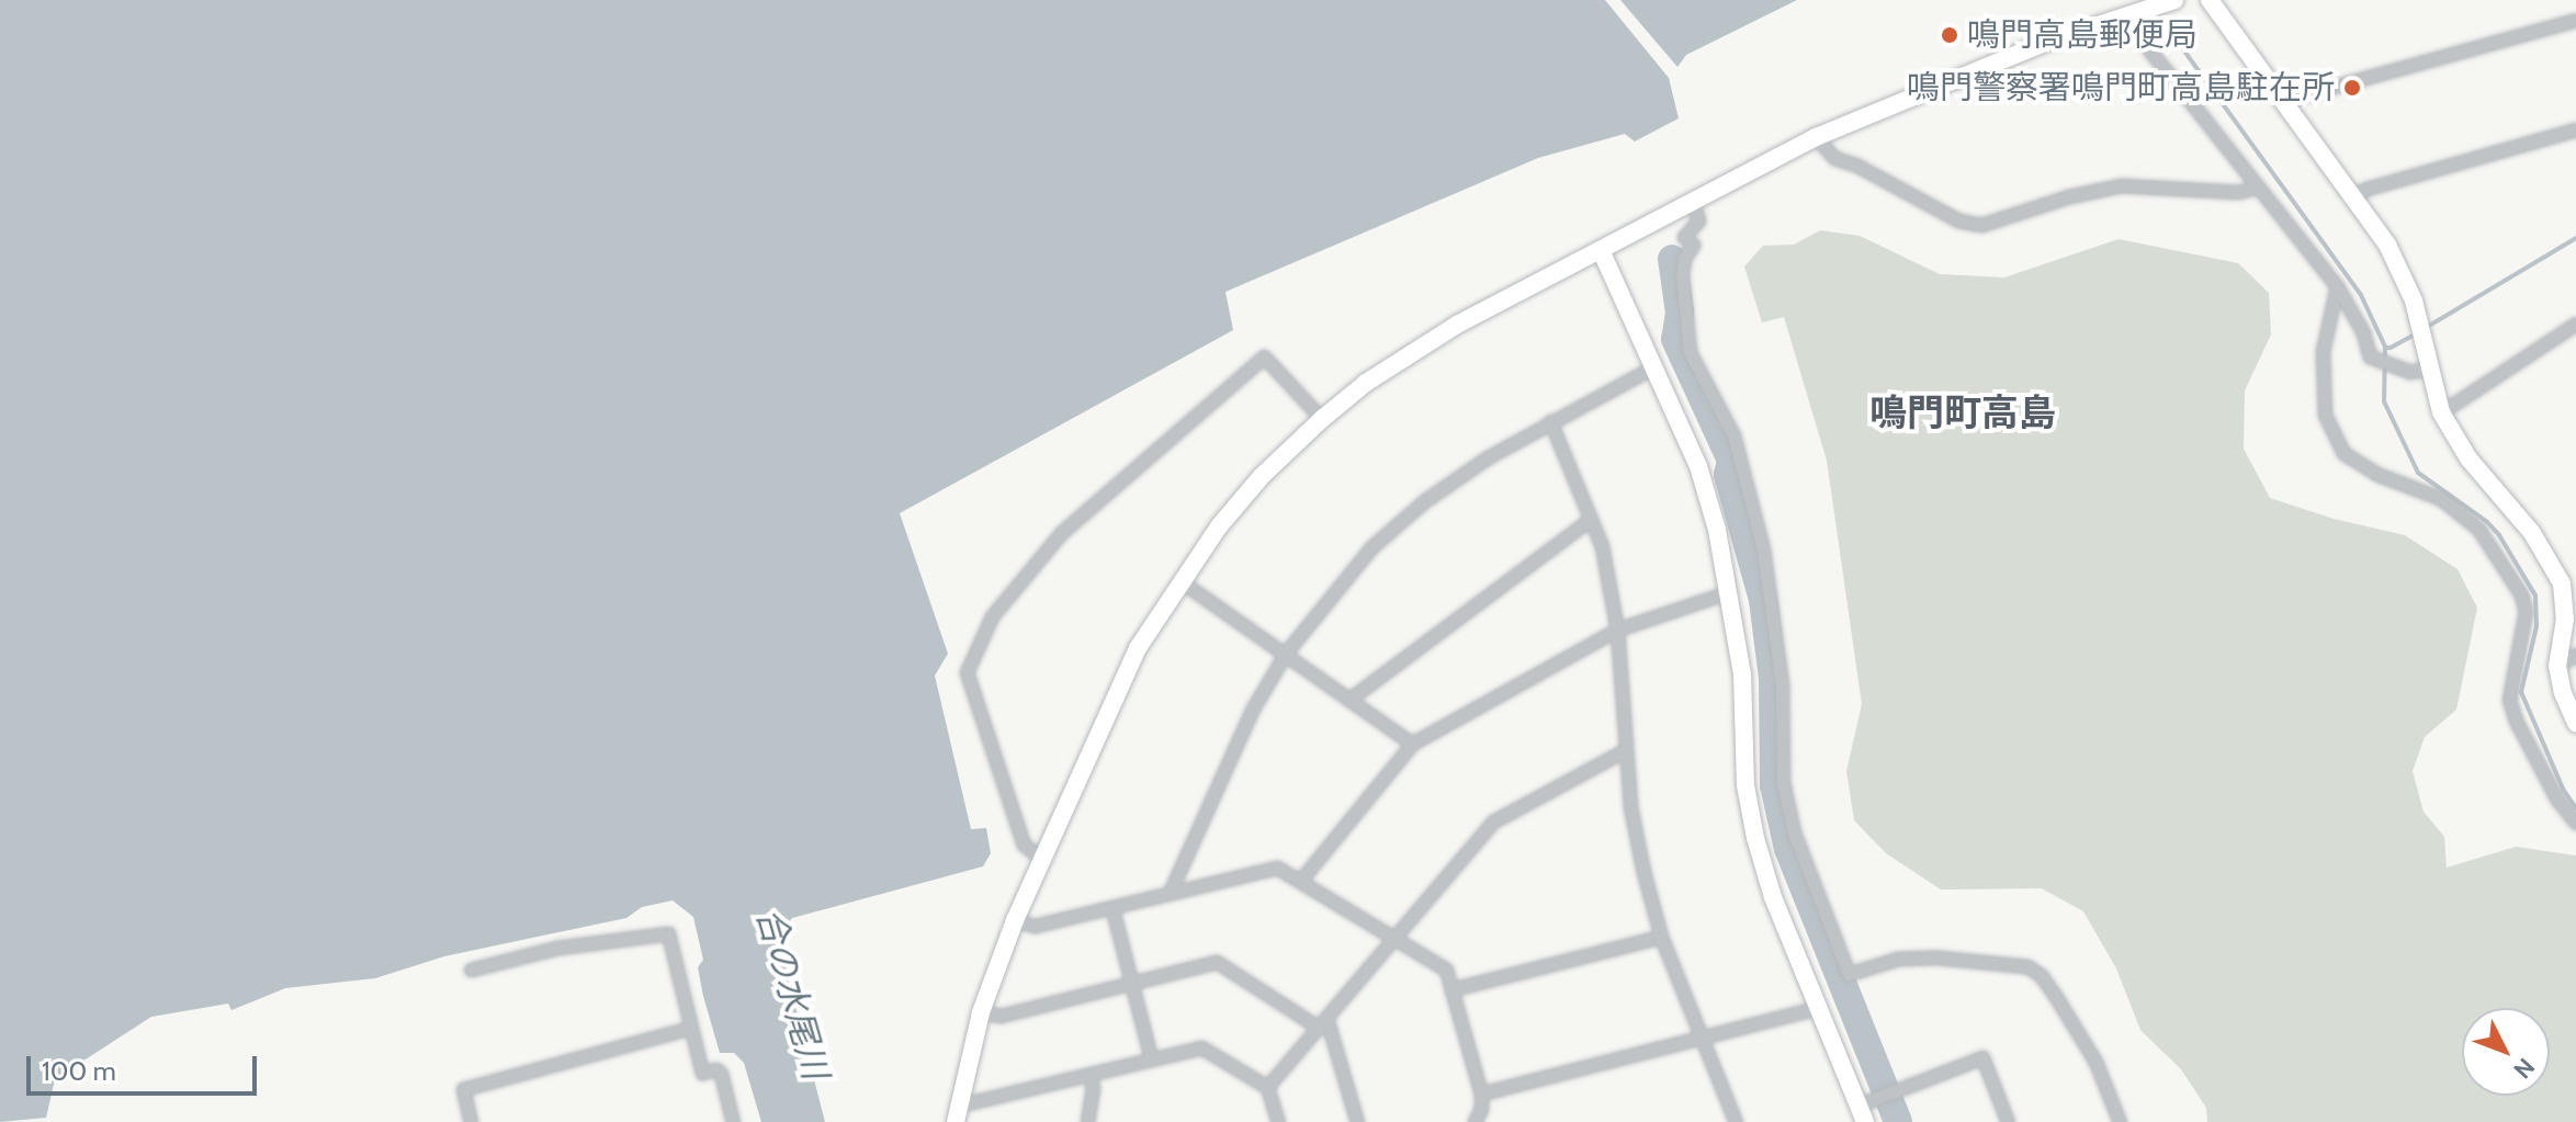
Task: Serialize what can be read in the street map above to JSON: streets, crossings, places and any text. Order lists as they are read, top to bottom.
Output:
{
  "districts": ["鳴門町高島"],
  "water": ["合の水尾川"],
  "places": ["鳴門高島郵便局", "鳴門警察署鳴門町高島駐在所"],
  "scale_bar": "100 m",
  "north": "bottom right"
}
